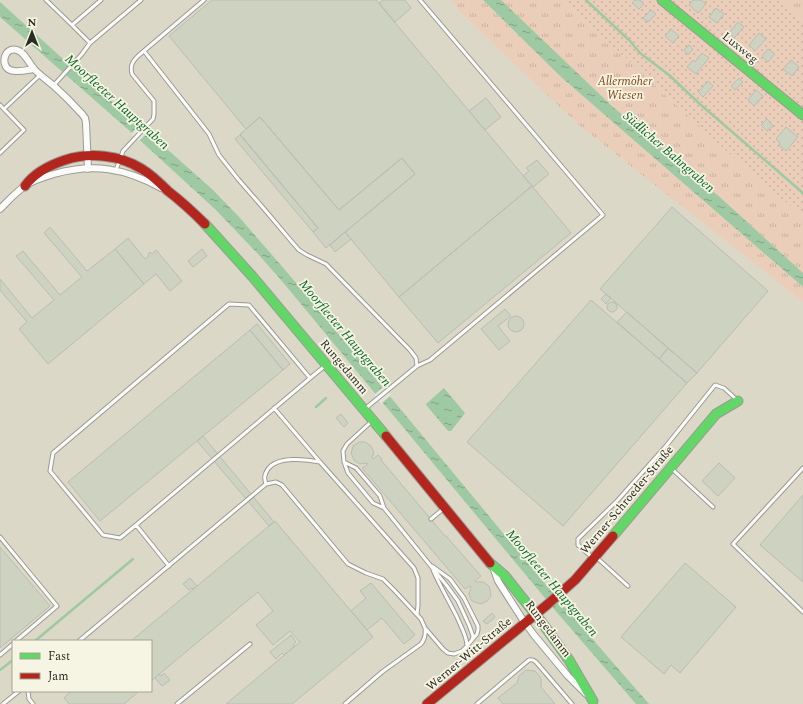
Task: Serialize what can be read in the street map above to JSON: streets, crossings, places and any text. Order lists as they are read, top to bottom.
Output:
{
  "streets": {
    "street": [
      "Luxweg",
      "Rungedamm",
      "Werner-Schroeder-Straße",
      "Werner-Witt-Straße"
    ]
  },
  "crossings": [
    ["Rungedamm", "Werner-Schroeder-Straße"],
    ["Rungedamm", "Werner-Witt-Straße"],
    ["Werner-Schroeder-Straße", "Werner-Witt-Straße"]
  ],
  "water": ["Moorfleeter Hauptgraben", "Südlicher Bahngraben"],
  "parks": ["Allermöher Wiesen"],
  "legend": ["Fast", "Jam"],
  "north": "top"
}
